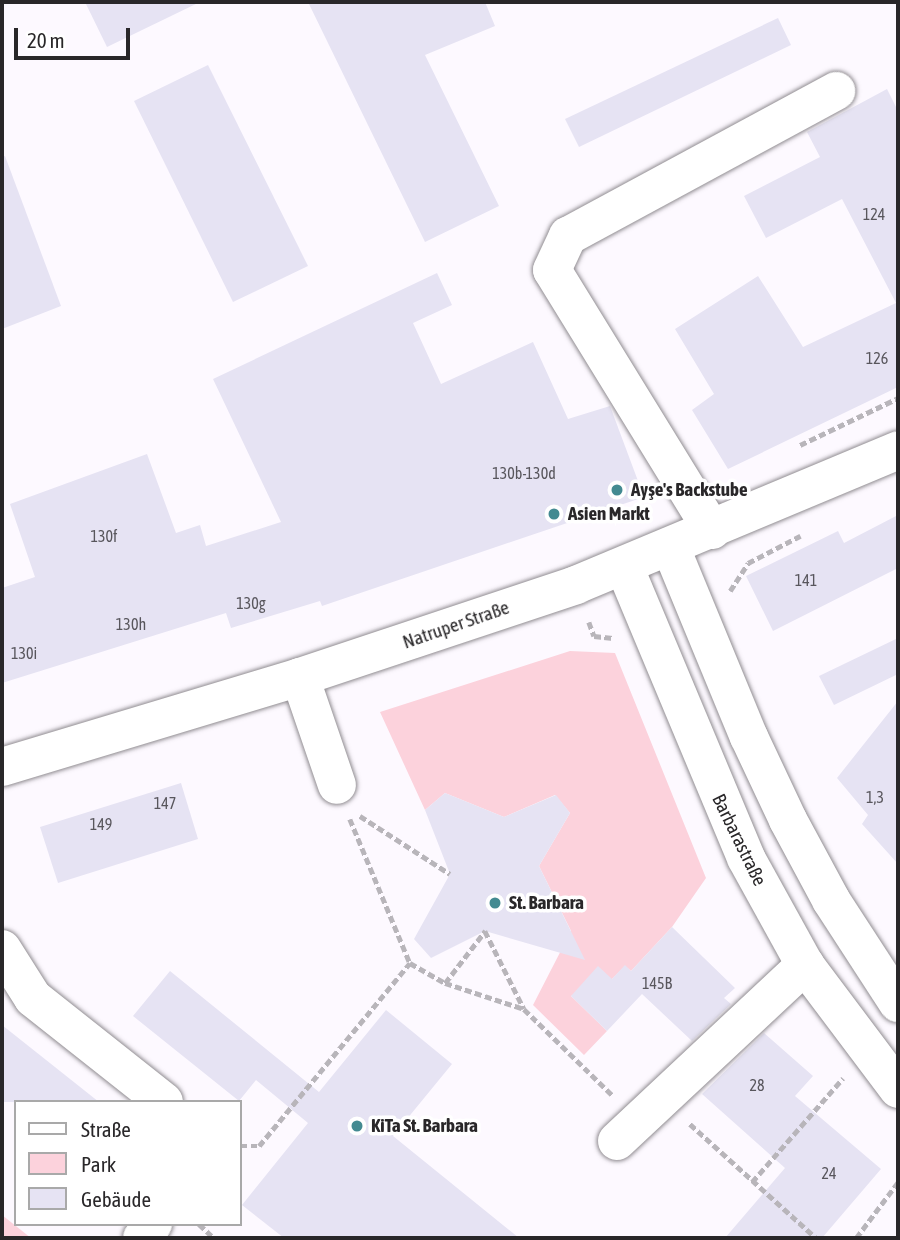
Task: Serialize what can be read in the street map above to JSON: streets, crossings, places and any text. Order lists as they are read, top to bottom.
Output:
{
  "streets": {
    "street": ["Natruper Straße", "Barbarastraße"]
  },
  "crossings": [
    ["Natruper Straße", "Barbarastraße"]
  ],
  "places": [
    "Ayşe's Backstube",
    "Asien Markt",
    "St. Barbara",
    "KiTa St. Barbara"
  ],
  "house_numbers": [
    "124",
    "126",
    "130b-130d",
    "130f",
    "141",
    "130g",
    "130h",
    "130i",
    "1,3",
    "147",
    "149",
    "145B",
    "28",
    "24"
  ],
  "legend": ["Straße", "Park", "Gebäude"],
  "scale_bar": "20 m"
}
